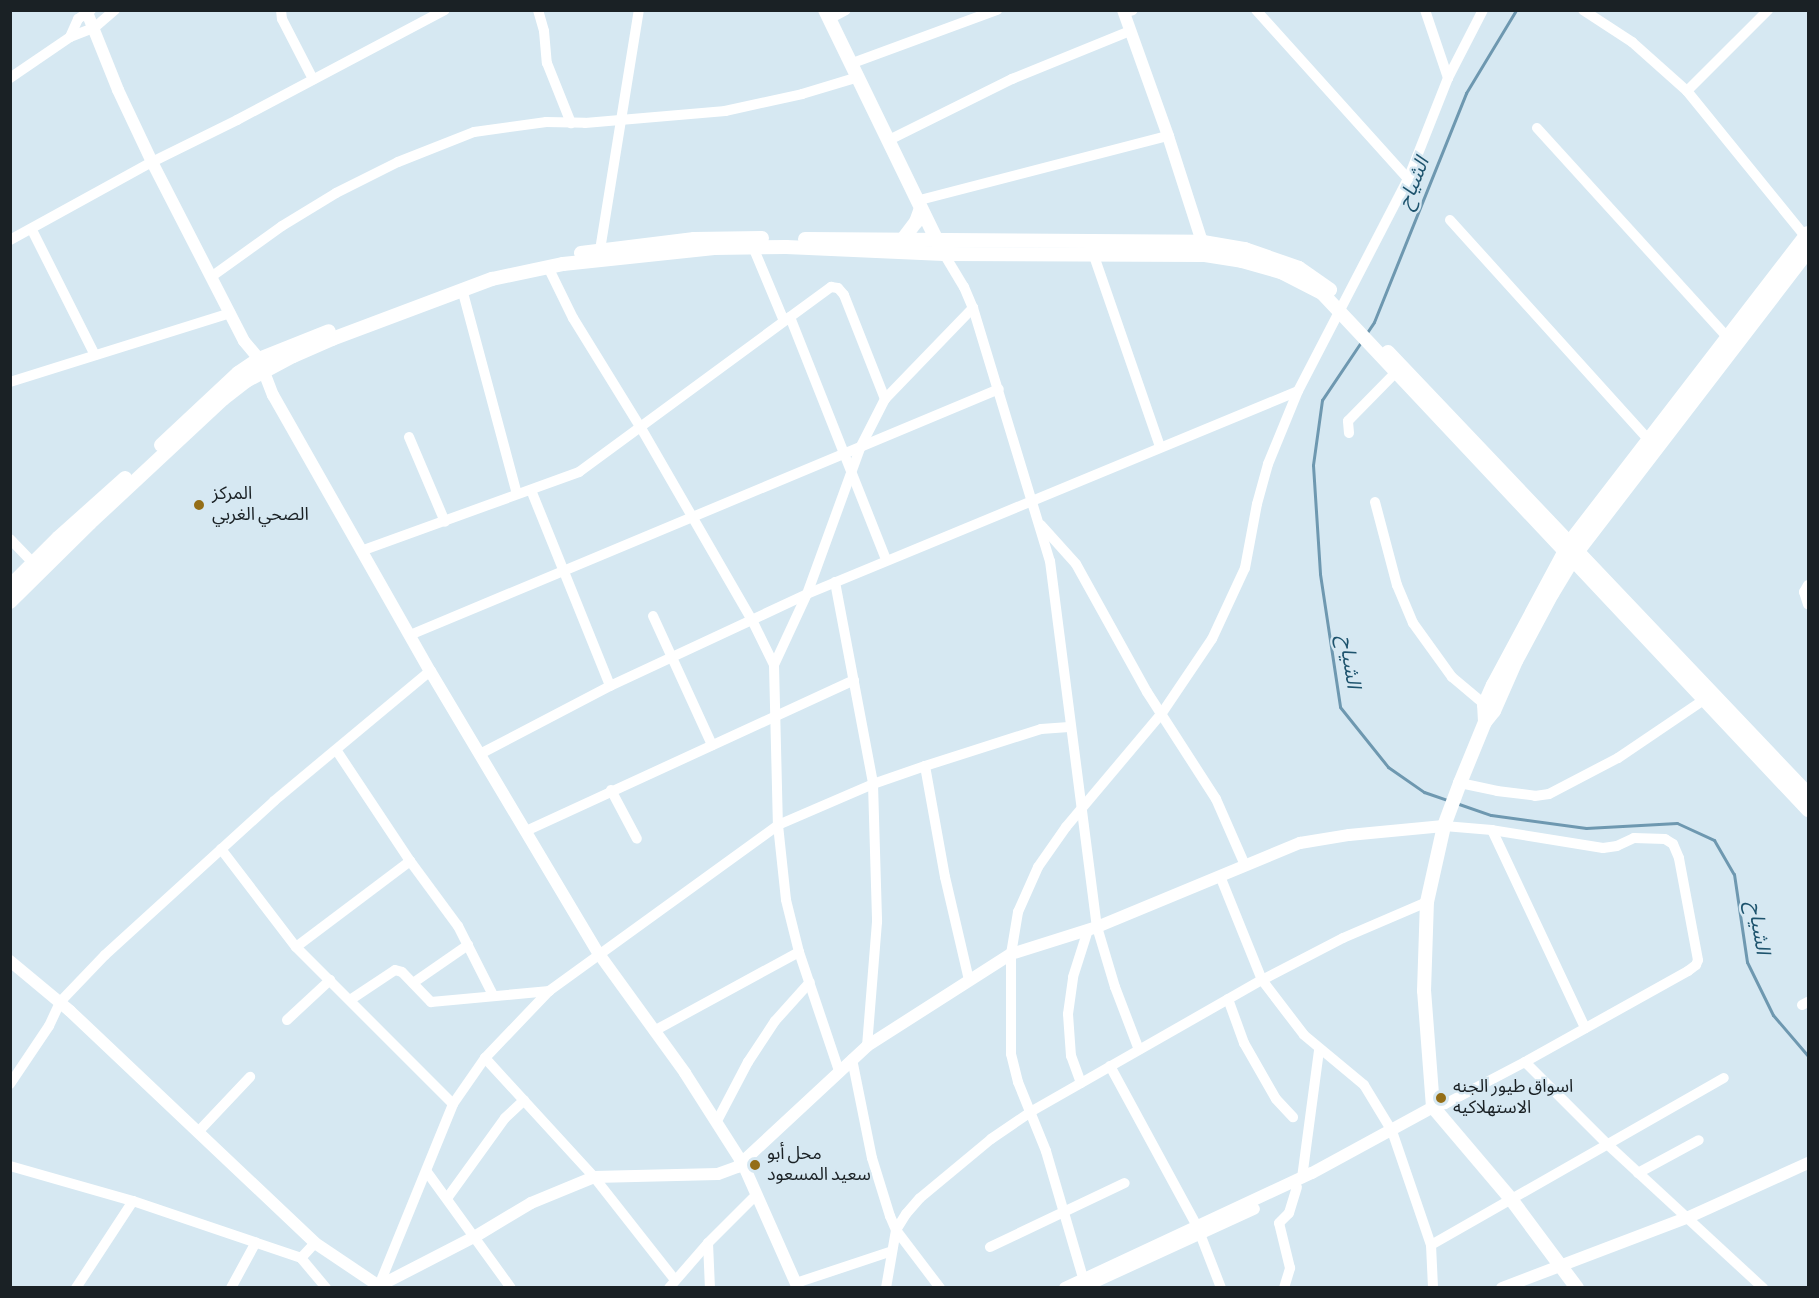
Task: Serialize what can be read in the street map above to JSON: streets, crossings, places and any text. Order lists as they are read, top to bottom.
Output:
{
  "water": ["الشياح"],
  "places": ["المركز الصحي الغربي", "اسواق طيور الجنه الاستهلاكيه", "محل أبو سعيد المسعود"]
}
